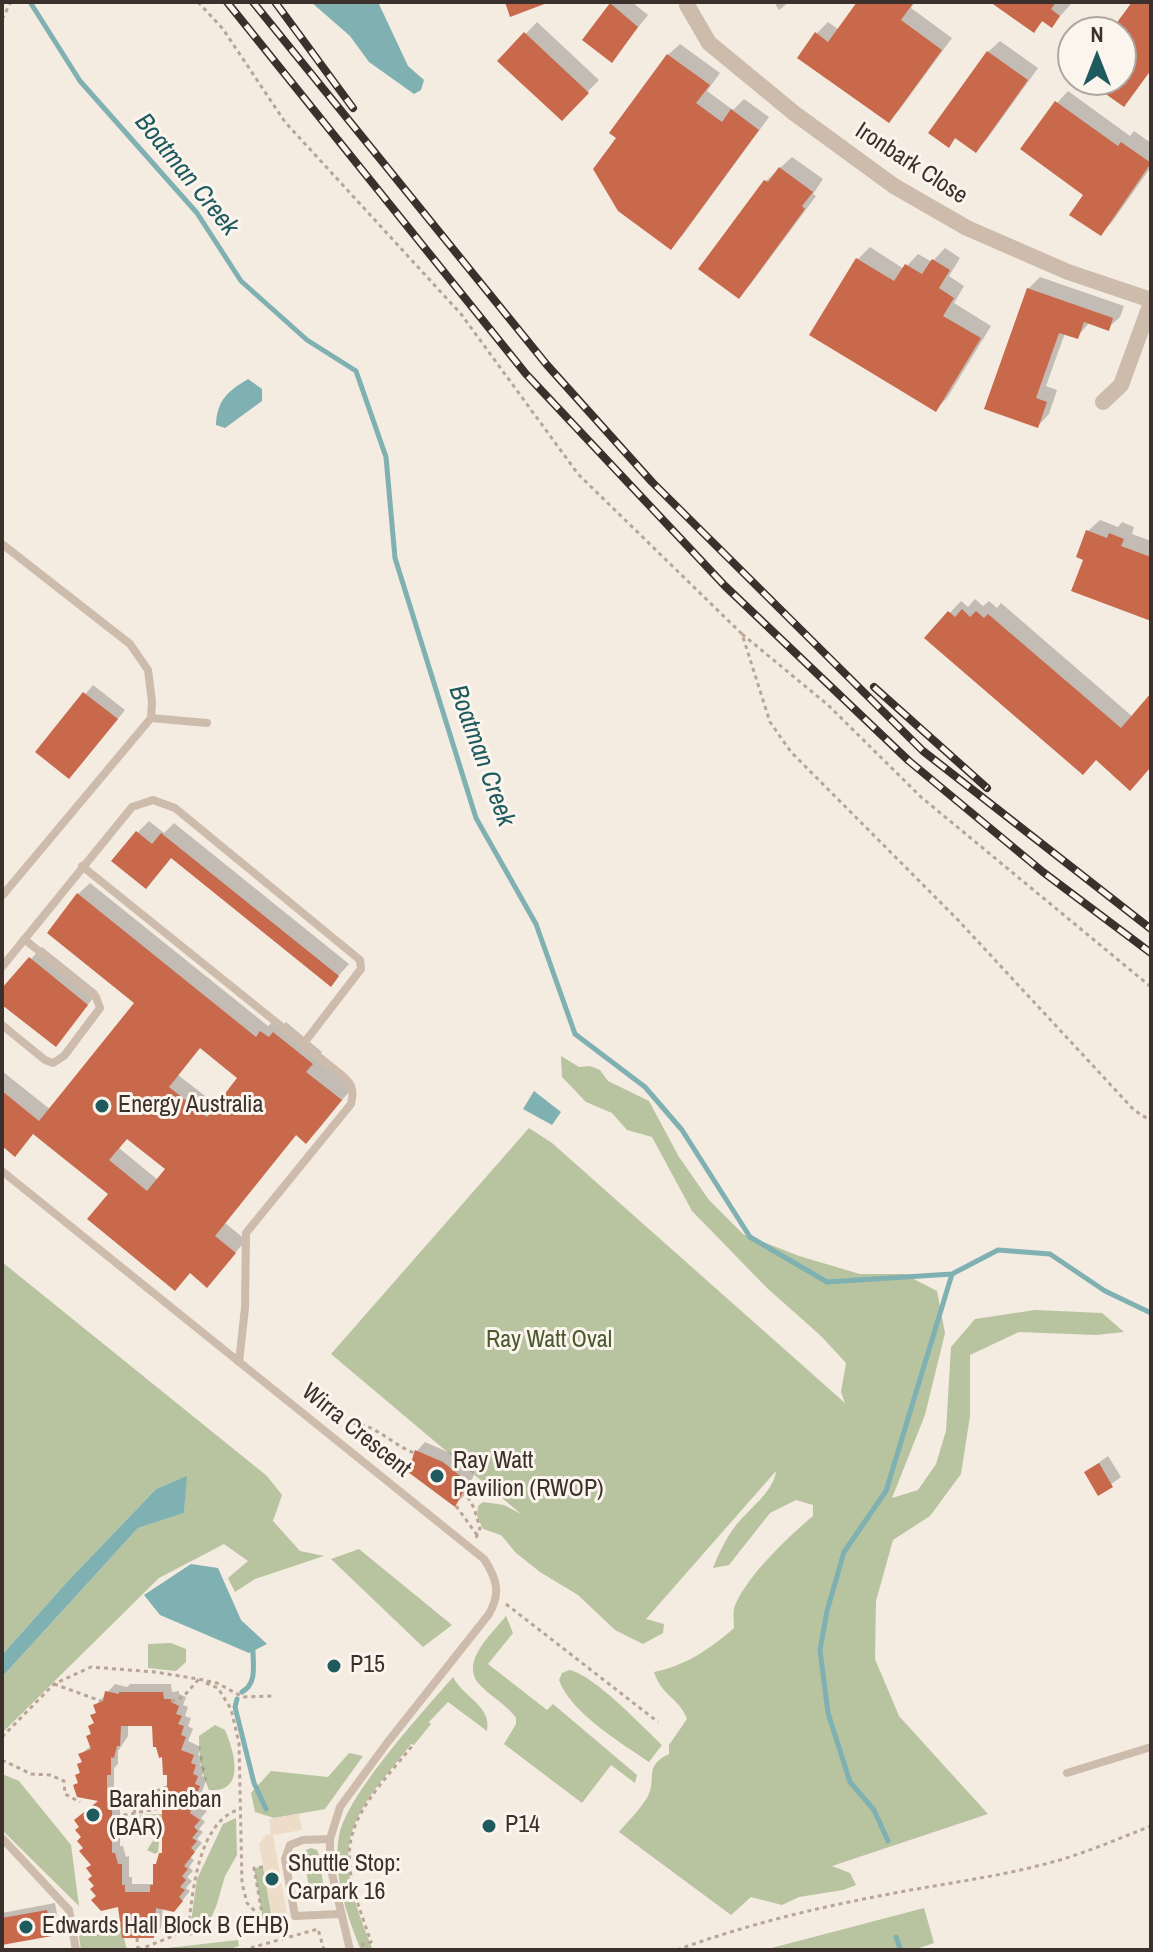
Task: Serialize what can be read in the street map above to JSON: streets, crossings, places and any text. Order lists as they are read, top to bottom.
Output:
{
  "streets": {
    "street": ["Ironbark Close"],
    "lane": ["Wirra Crescent"]
  },
  "water": ["Boatman Creek"],
  "parks": ["Ray Watt Oval"],
  "places": [
    "Energy Australia",
    "Ray Watt Pavilion (RWOP)",
    "P15",
    "Barahineban (BAR)",
    "P14",
    "Shuttle Stop: Carpark 16",
    "Edwards Hall Block B (EHB)"
  ],
  "north": "top"
}
